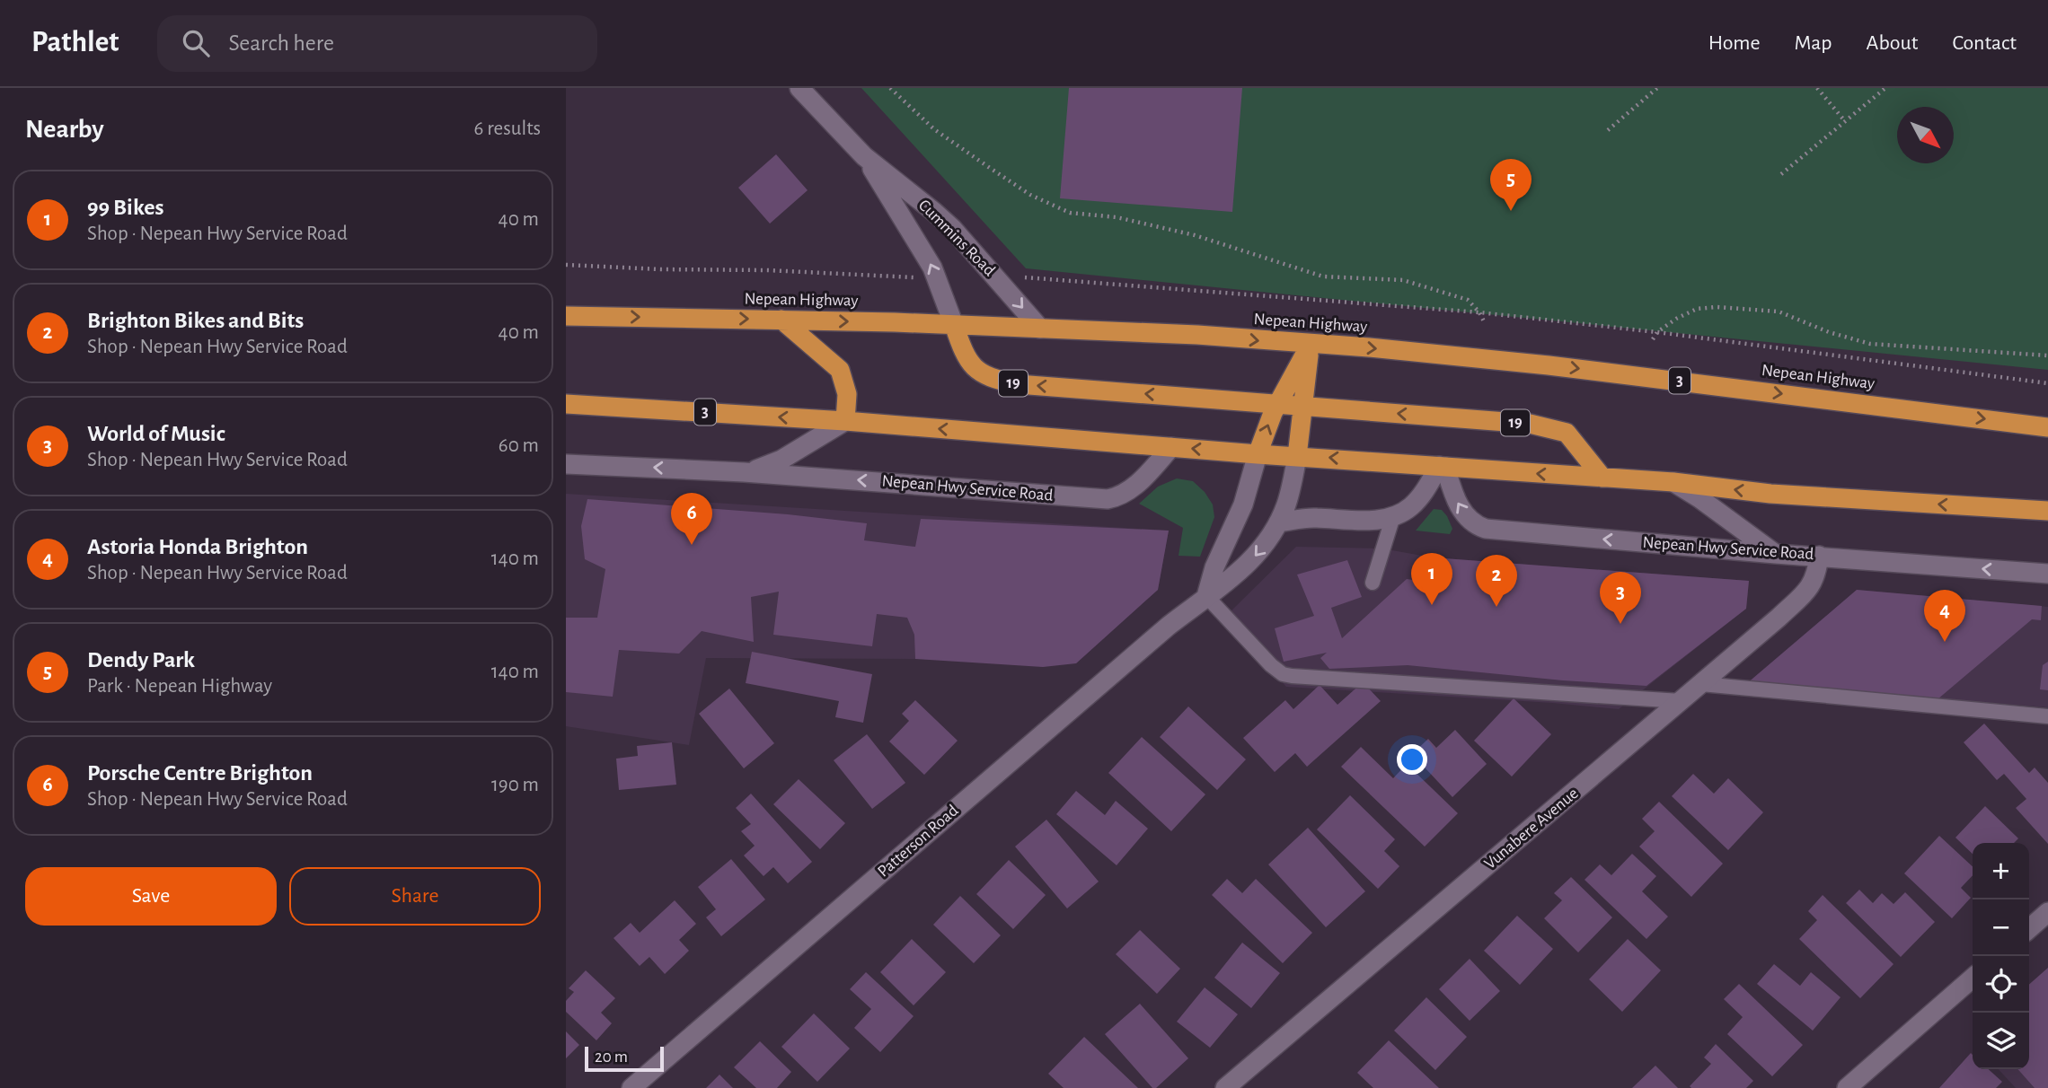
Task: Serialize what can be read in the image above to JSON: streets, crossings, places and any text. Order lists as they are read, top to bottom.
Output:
{
  "streets": {
    "highway": ["Nepean Highway", "3", "19"],
    "street": [
      "Cummins Road",
      "Nepean Hwy Service Road",
      "Vunabere Avenue",
      "Patterson Road"
    ]
  },
  "crossings": [
    ["Cummins Road", "Nepean Highway"],
    ["Cummins Road", "19"],
    ["Nepean Highway", "19"],
    ["3", "19"],
    ["3", "Nepean Hwy Service Road"],
    ["3", "Patterson Road"],
    ["Nepean Hwy Service Road", "Vunabere Avenue"]
  ],
  "one_way": ["Nepean Hwy Service Road"],
  "scale_bar": "20 m",
  "north": "bottom right",
  "page": {
    "header": "Pathlet",
    "search": "Search here",
    "nav": [
      "Home",
      "Map",
      "About",
      "Contact"
    ],
    "heading": ["Nearby", "6 results"],
    "pins": [
      "5",
      "6",
      "1",
      "2",
      "3",
      "4"
    ],
    "list": [
      {
        "mark": "1",
        "name": "99 Bikes",
        "note": "Shop · Nepean Hwy Service Road",
        "value": "40 m"
      },
      {
        "mark": "2",
        "name": "Brighton Bikes and Bits",
        "note": "Shop · Nepean Hwy Service Road",
        "value": "40 m"
      },
      {
        "mark": "3",
        "name": "World of Music",
        "note": "Shop · Nepean Hwy Service Road",
        "value": "60 m"
      },
      {
        "mark": "4",
        "name": "Astoria Honda Brighton",
        "note": "Shop · Nepean Hwy Service Road",
        "value": "140 m"
      },
      {
        "mark": "5",
        "name": "Dendy Park",
        "note": "Park · Nepean Highway",
        "value": "140 m"
      },
      {
        "mark": "6",
        "name": "Porsche Centre Brighton",
        "note": "Shop · Nepean Hwy Service Road",
        "value": "190 m"
      }
    ],
    "map_buttons": ["+", "−"],
    "buttons": ["Save", "Share"],
    "scale": "20 m"
  }
}
